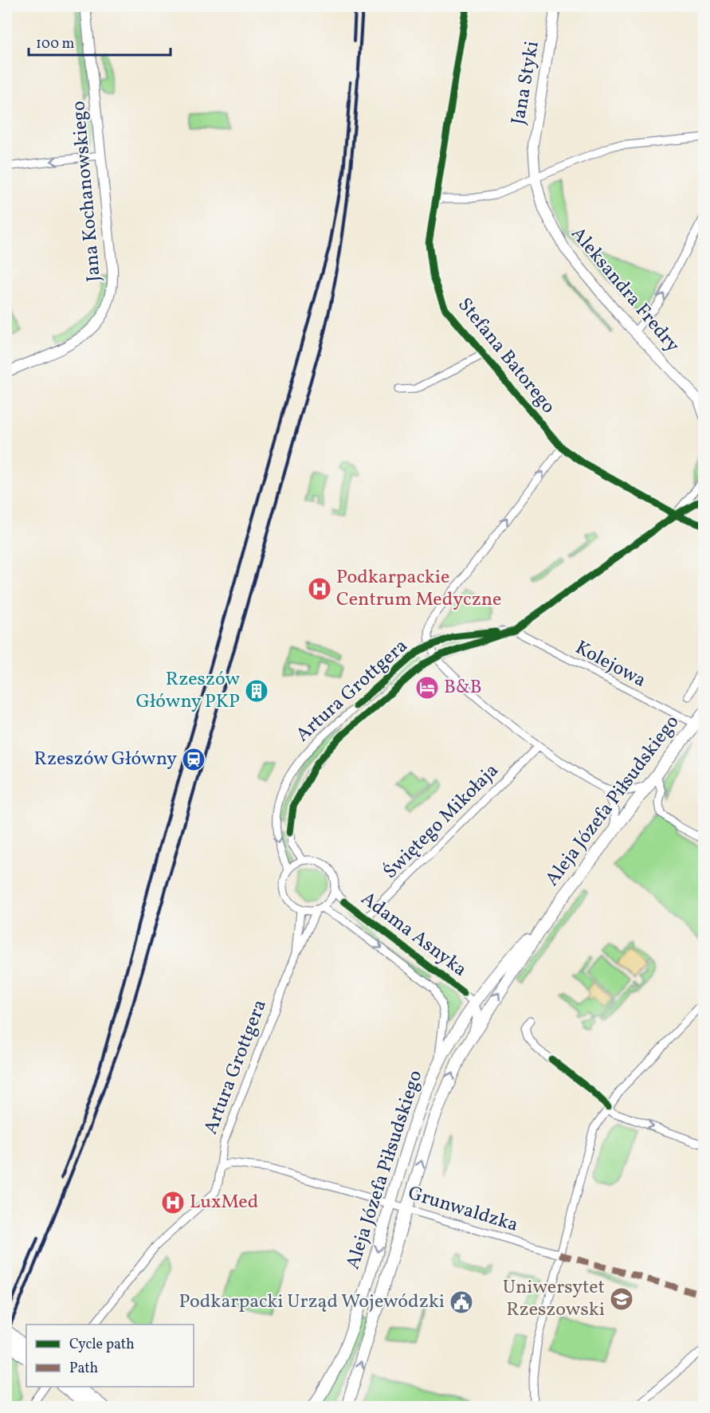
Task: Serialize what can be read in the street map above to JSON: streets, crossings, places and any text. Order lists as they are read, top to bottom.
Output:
{
  "streets": {
    "main road": ["Aleja Józefa Piłsudskiego"],
    "street": [
      "Jana Styki",
      "Jana Kochanowskiego",
      "Aleksandra Fredry",
      "Stefana Batorego",
      "Kolejowa",
      "Artura Grottgera",
      "Świętego Mikołaja",
      "Adama Asnyka",
      "Grunwaldzka"
    ]
  },
  "crossings": [
    ["Jana Styki", "Aleksandra Fredry"],
    ["Kolejowa", "Artura Grottgera"],
    ["Kolejowa", "Aleja Józefa Piłsudskiego"],
    ["Artura Grottgera", "Adama Asnyka"],
    ["Artura Grottgera", "Grunwaldzka"],
    ["Aleja Józefa Piłsudskiego", "Adama Asnyka"],
    ["Aleja Józefa Piłsudskiego", "Grunwaldzka"],
    ["Świętego Mikołaja", "Adama Asnyka"]
  ],
  "places": {
    "hospital": ["Podkarpackie Centrum Medyczne", "LuxMed"],
    "hotel": ["B&B"],
    "building": ["Rzeszów Główny PKP"],
    "station": ["Rzeszów Główny"],
    "school or university": ["Uniwersytet Rzeszowski"],
    "public building": ["Podkarpacki Urząd Wojewódzki"]
  },
  "legend": ["Cycle path", "Path"],
  "scale_bar": "100 m"
}
